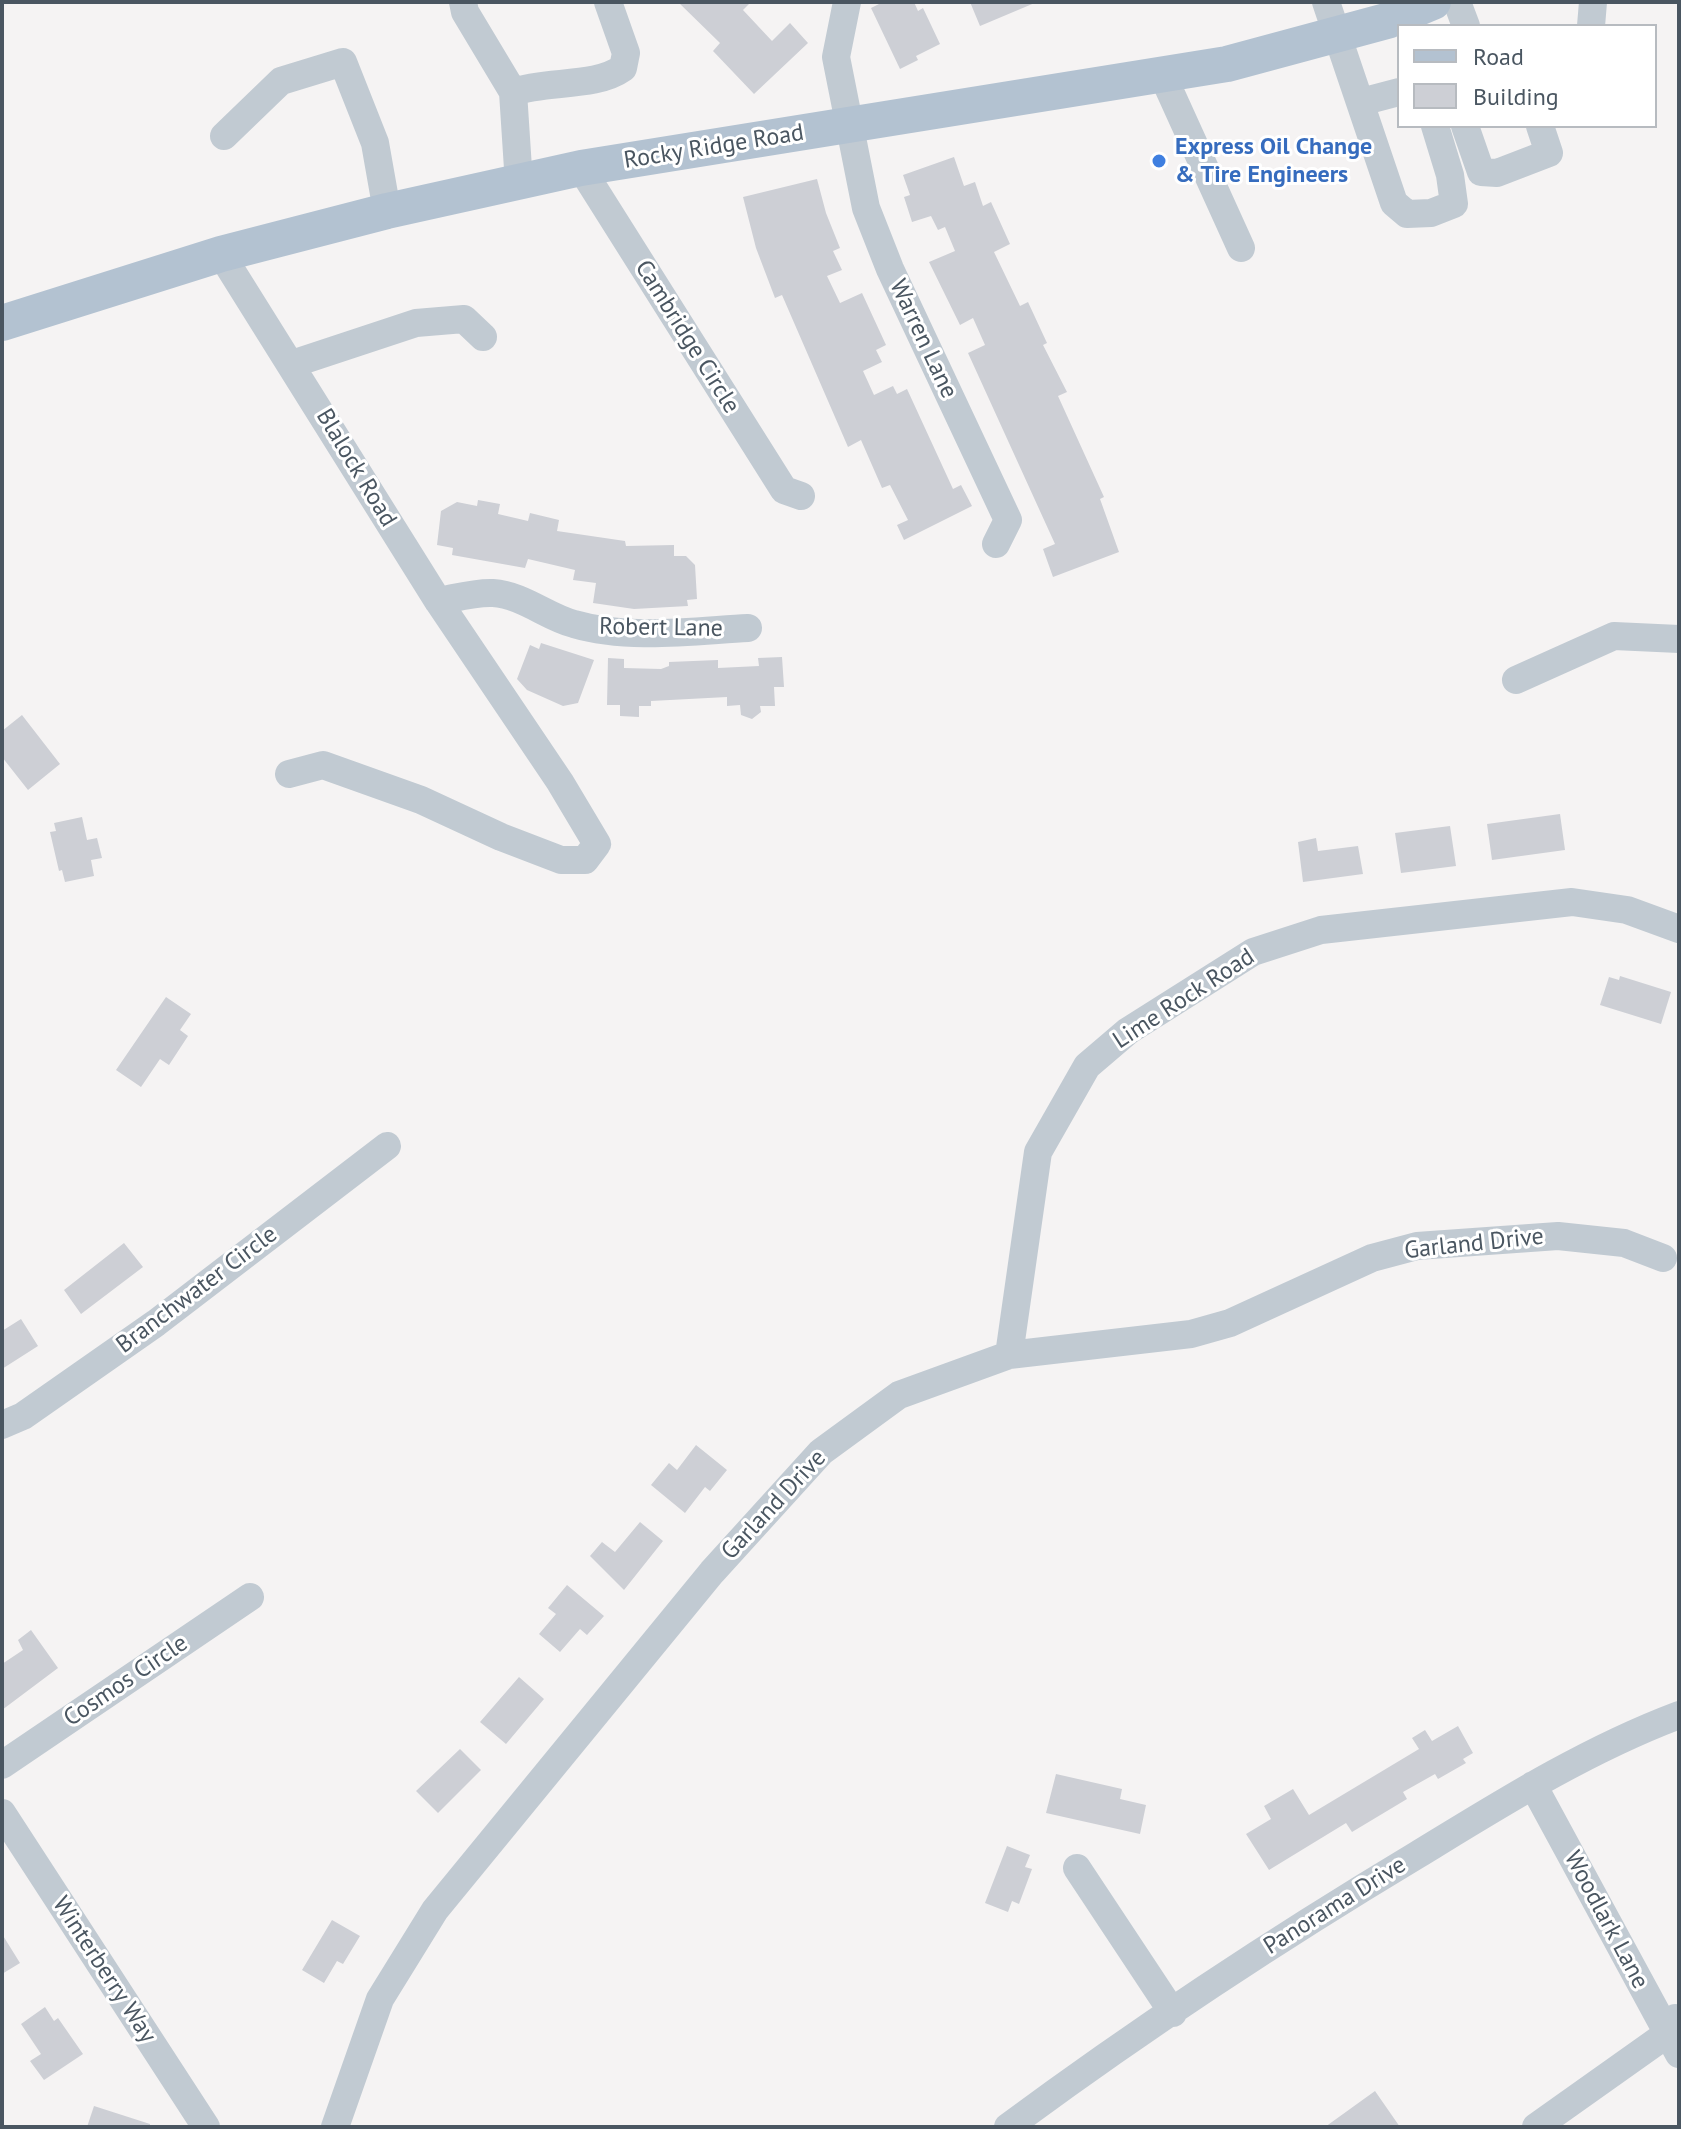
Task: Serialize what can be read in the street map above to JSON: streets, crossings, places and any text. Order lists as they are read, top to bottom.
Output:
{
  "streets": {
    "main road": ["Rocky Ridge Road"],
    "street": [
      "Cambridge Circle",
      "Warren Lane",
      "Blalock Road",
      "Robert Lane",
      "Lime Rock Road",
      "Garland Drive",
      "Branchwater Circle",
      "Cosmos Circle",
      "Panorama Drive",
      "Woodlark Lane",
      "Winterberry Way"
    ]
  },
  "crossings": [
    ["Rocky Ridge Road", "Cambridge Circle"],
    ["Rocky Ridge Road", "Warren Lane"],
    ["Rocky Ridge Road", "Blalock Road"],
    ["Blalock Road", "Robert Lane"],
    ["Lime Rock Road", "Garland Drive"],
    ["Panorama Drive", "Woodlark Lane"]
  ],
  "places": ["Express Oil Change & Tire Engineers"],
  "legend": ["Road", "Building"]
}
